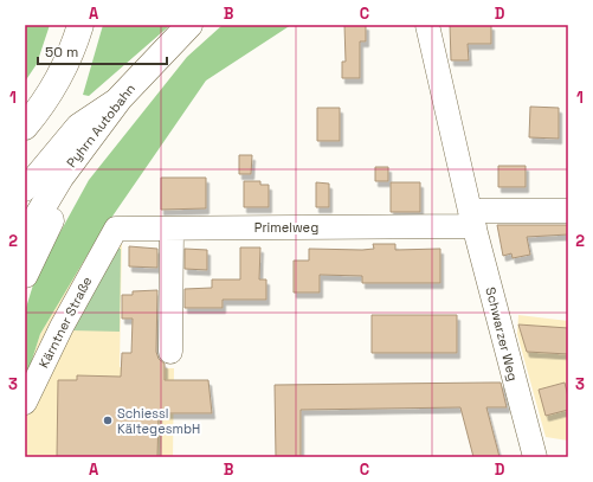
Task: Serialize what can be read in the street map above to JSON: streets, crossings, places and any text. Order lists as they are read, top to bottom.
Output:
{
  "streets": {
    "main road": ["Pyhrn Autobahn"],
    "street": ["Primelweg", "Kärntner Straße", "Schwarzer Weg"]
  },
  "crossings": [
    ["Primelweg", "Kärntner Straße"],
    ["Primelweg", "Schwarzer Weg"]
  ],
  "places": ["Schiessl KältegesmbH"],
  "scale_bar": "50 m",
  "grid": {
    "columns": [
      "A",
      "B",
      "C",
      "D"
    ],
    "rows": ["1", "2", "3"]
  }
}
